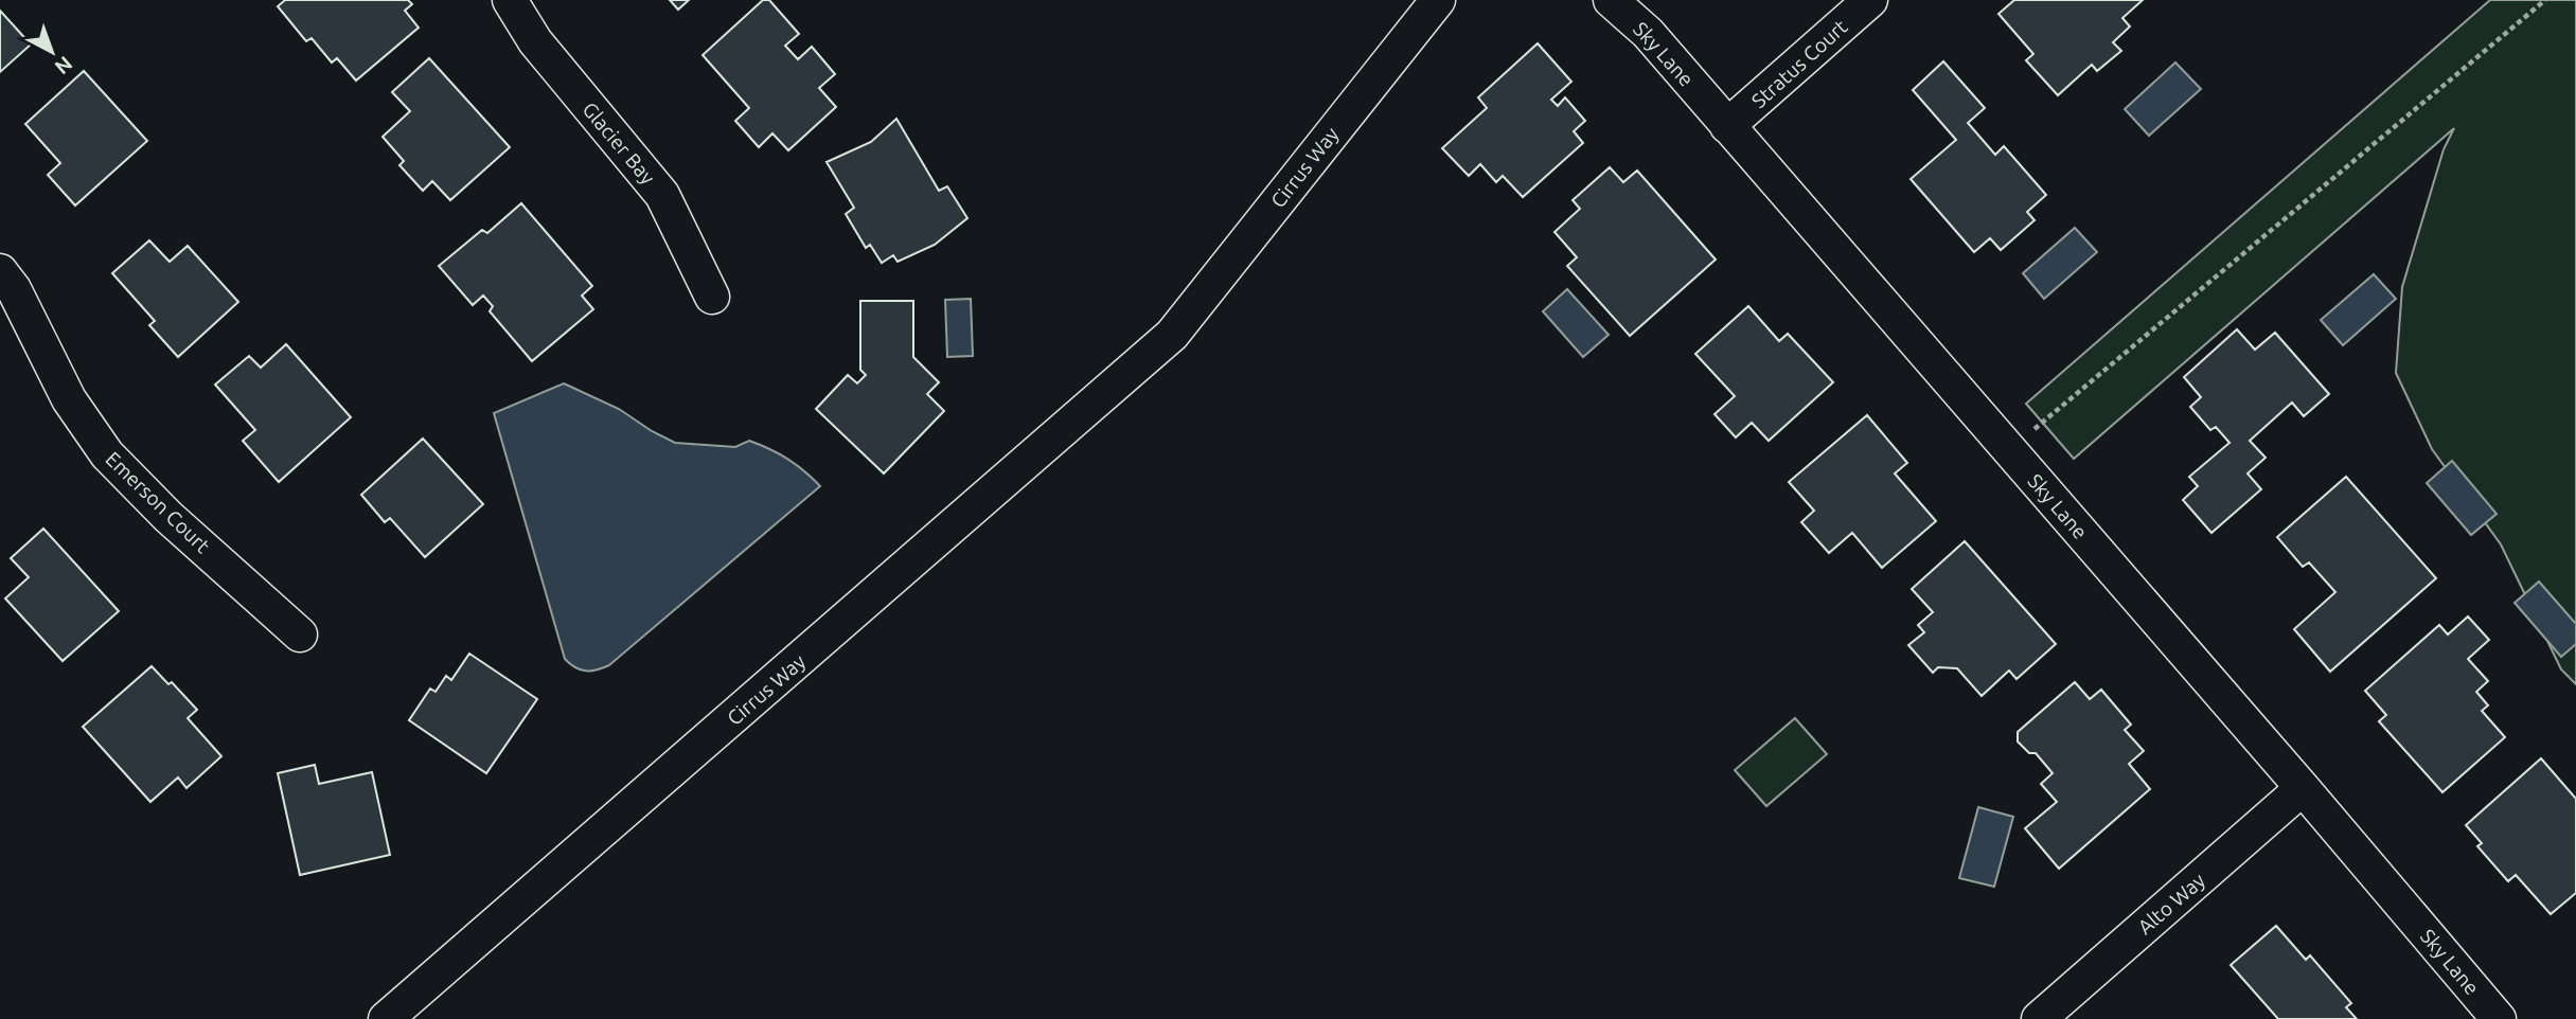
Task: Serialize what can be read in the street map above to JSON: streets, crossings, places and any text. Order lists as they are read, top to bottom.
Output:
{
  "streets": {
    "street": [
      "Sky Lane",
      "Stratus Court",
      "Glacier Bay",
      "Cirrus Way",
      "Emerson Court",
      "Alto Way"
    ]
  },
  "crossings": [
    ["Sky Lane", "Stratus Court"],
    ["Sky Lane", "Alto Way"]
  ],
  "north": "bottom right"
}
